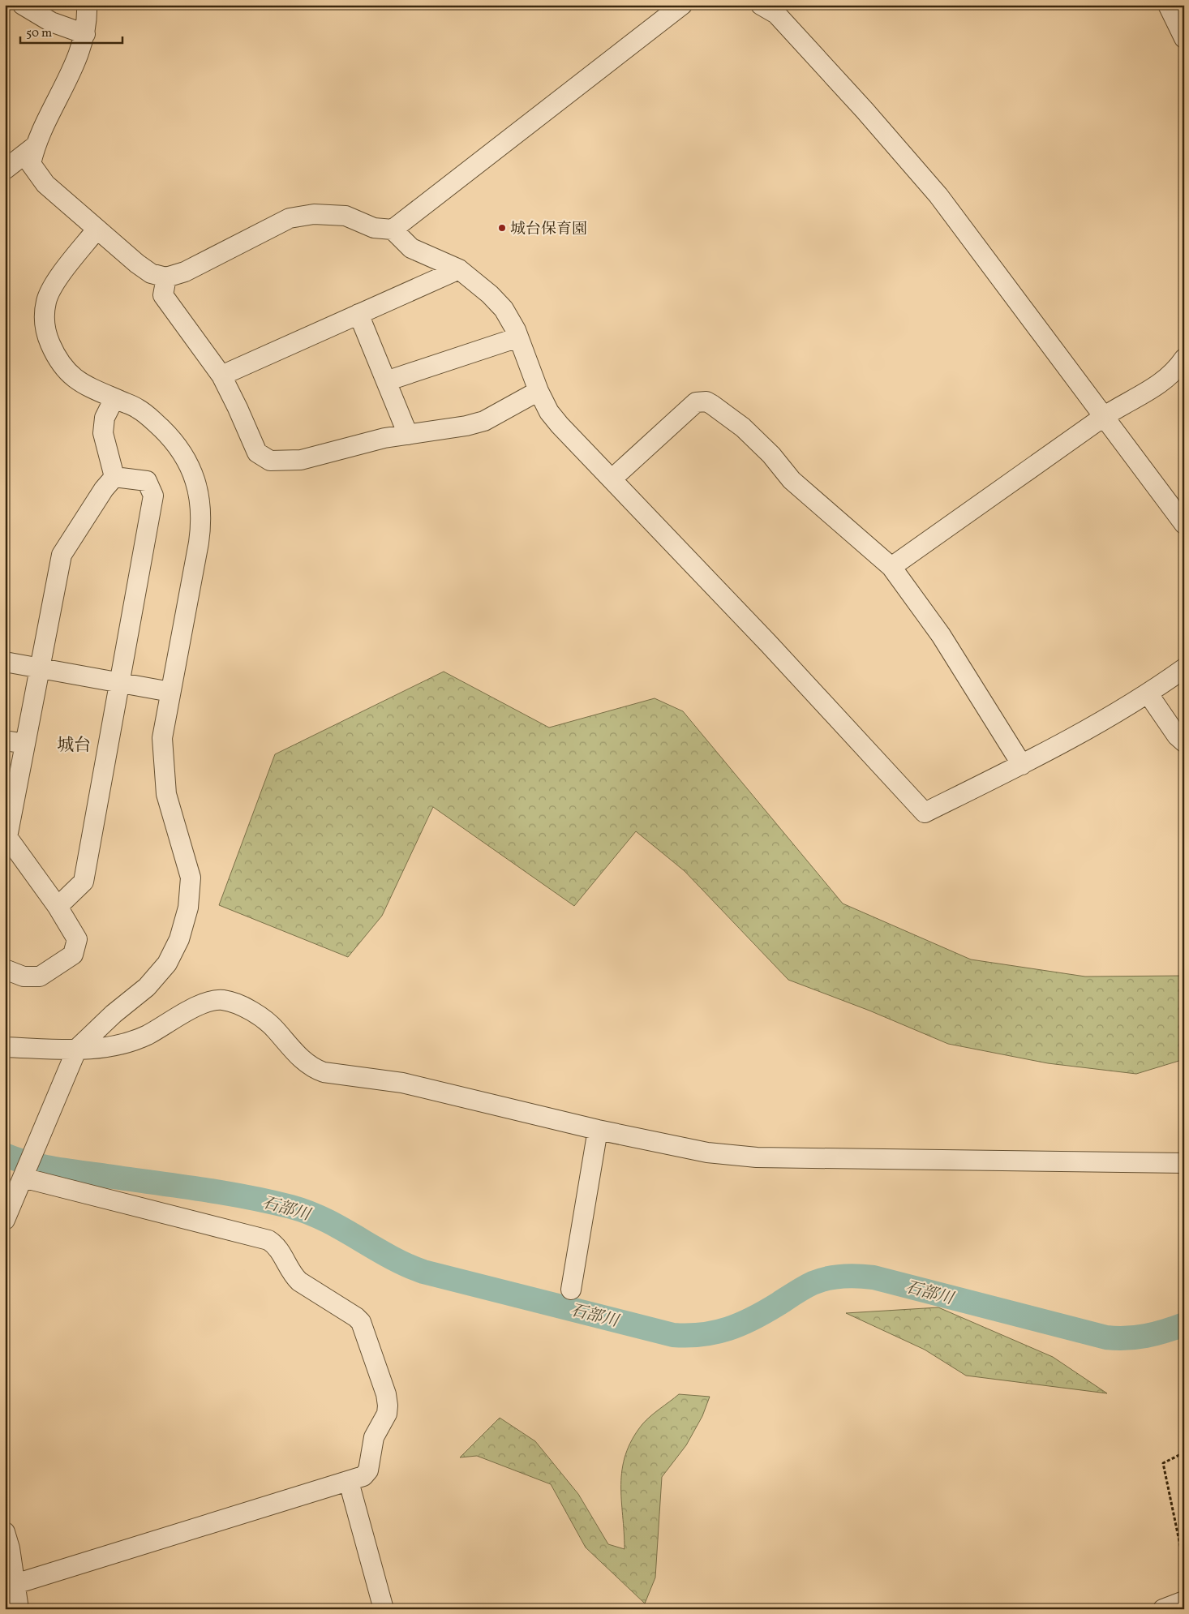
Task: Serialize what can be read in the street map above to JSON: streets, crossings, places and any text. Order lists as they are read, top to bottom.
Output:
{
  "districts": ["城台"],
  "water": ["石部川"],
  "places": ["城台保育園"],
  "scale_bar": "50 m"
}
